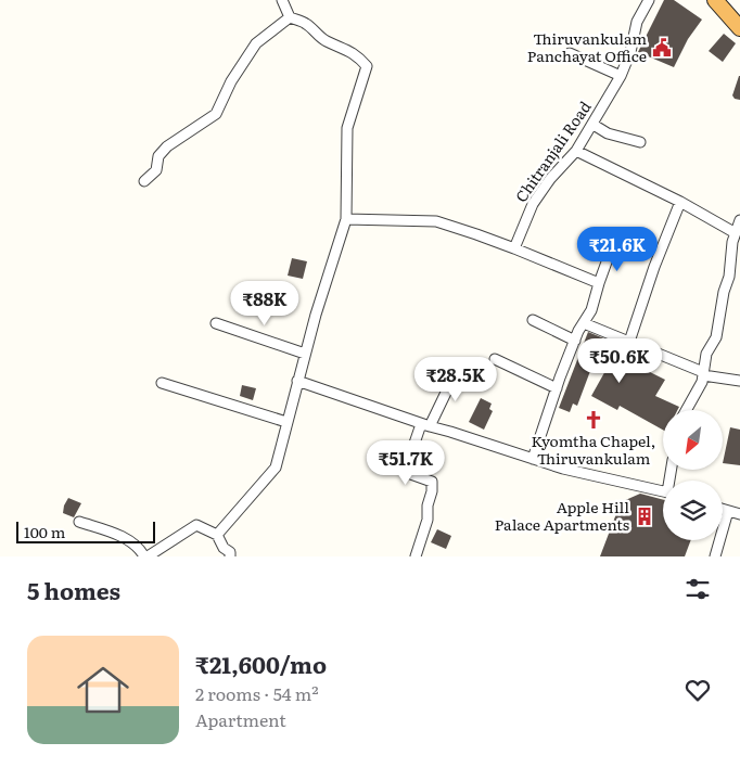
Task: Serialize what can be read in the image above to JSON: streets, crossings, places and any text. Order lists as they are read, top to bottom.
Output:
{
  "streets": {
    "street": ["Chitranjali Road"]
  },
  "places": {
    "public building": ["Thiruvankulam Panchayat Office"],
    "church": ["Kyomtha Chapel, Thiruvankulam"],
    "building": ["Apple Hill Palace Apartments"]
  },
  "scale_bar": "100 m",
  "north": "bottom left",
  "page": {
    "price": [
      "₹21.6K",
      "₹88K",
      "₹50.6K",
      "₹28.5K",
      "₹51.7K"
    ],
    "scale": "100 m",
    "heading": "5 homes",
    "list": [
      {
        "name": "₹21,600/mo",
        "note": "2 rooms · 54 m² · Apartment"
      }
    ]
  }
}
